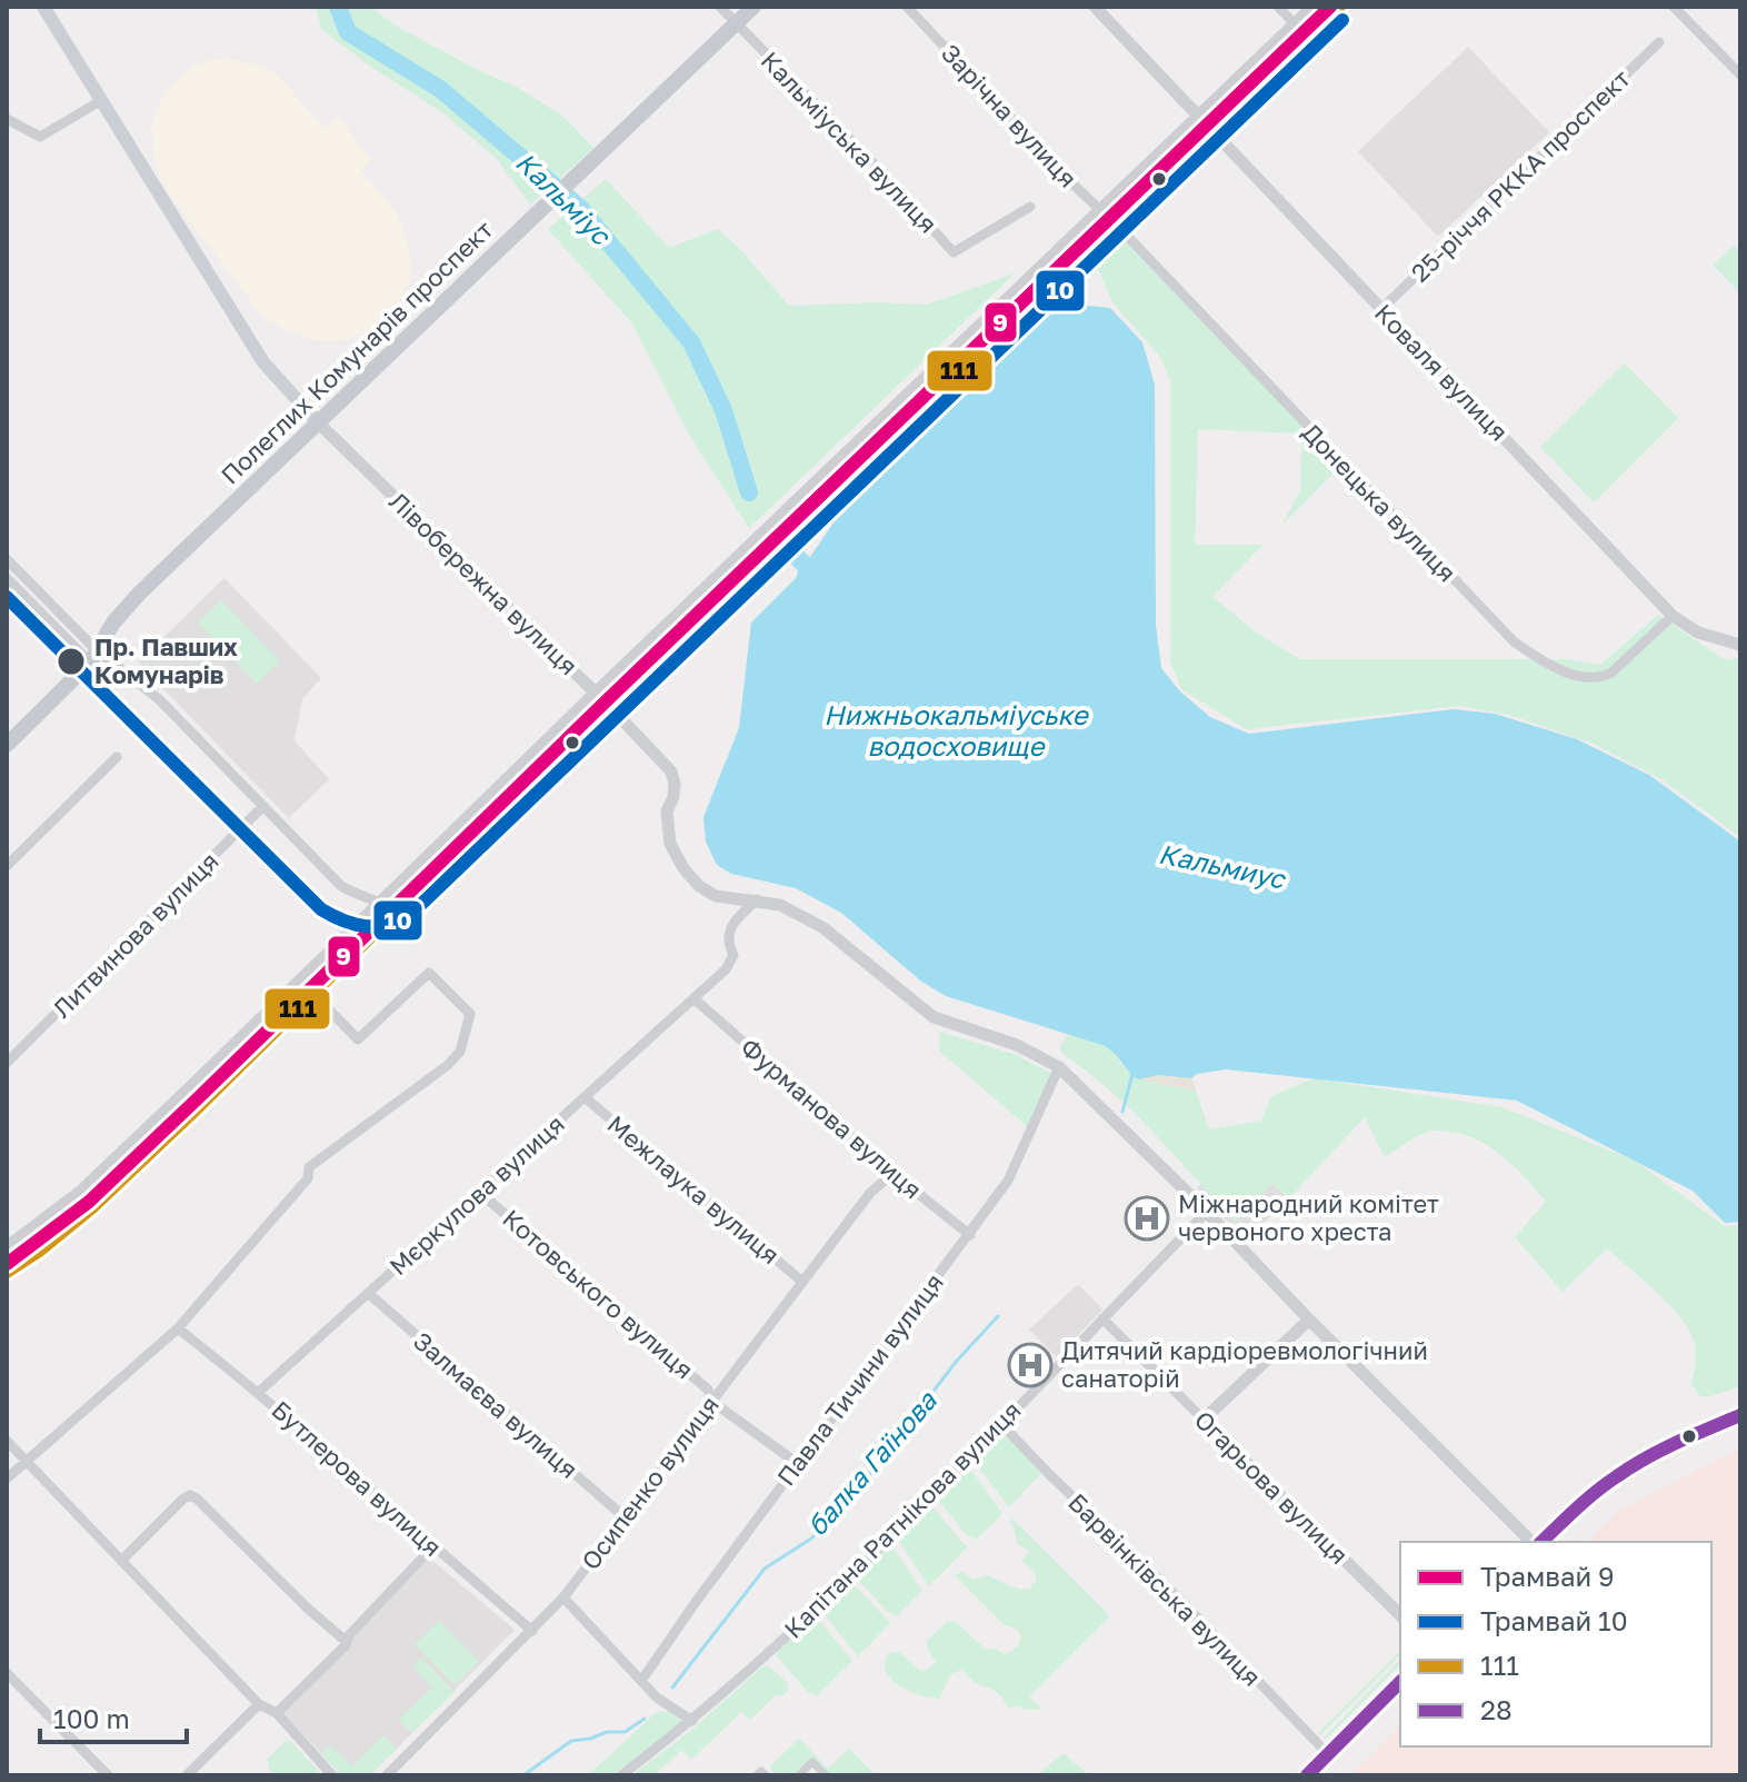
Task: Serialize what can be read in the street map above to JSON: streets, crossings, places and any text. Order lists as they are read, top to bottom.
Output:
{
  "streets": {
    "main road": ["Полеглих Комунарів проспект", "Лівобережна вулиця"],
    "street": [
      "Зарічна вулиця",
      "Кальміуська вулиця",
      "25-річчя РККА проспект",
      "Коваля вулиця",
      "Донецька вулиця",
      "Литвинова вулиця",
      "Фурманова вулиця",
      "Межлаука вулиця",
      "Мєркулова вулиця",
      "Котовського вулиця",
      "Павла Тичини вулиця",
      "Залмаєва вулиця",
      "Бутлерова вулиця",
      "Осипенко вулиця",
      "Огарьова вулиця",
      "Капітана Ратнікова вулиця",
      "Барвінківська вулиця"
    ]
  },
  "crossings": [
    ["Зарічна вулиця", "Донецька вулиця"],
    ["Кальміуська вулиця", "Полеглих Комунарів проспект"],
    ["25-річчя РККА проспект", "Коваля вулиця"],
    ["Полеглих Комунарів проспект", "Лівобережна вулиця"],
    ["Коваля вулиця", "Донецька вулиця"],
    ["Лівобережна вулиця", "Мєркулова вулиця"],
    ["Лівобережна вулиця", "Павла Тичини вулиця"],
    ["Лівобережна вулиця", "Капітана Ратнікова вулиця"],
    ["Фурманова вулиця", "Мєркулова вулиця"],
    ["Фурманова вулиця", "Павла Тичини вулиця"],
    ["Фурманова вулиця", "Осипенко вулиця"],
    ["Межлаука вулиця", "Мєркулова вулиця"],
    ["Межлаука вулиця", "Осипенко вулиця"],
    ["Мєркулова вулиця", "Котовського вулиця"],
    ["Мєркулова вулиця", "Залмаєва вулиця"],
    ["Мєркулова вулиця", "Бутлерова вулиця"],
    ["Котовського вулиця", "Павла Тичини вулиця"],
    ["Котовського вулиця", "Осипенко вулиця"],
    ["Залмаєва вулиця", "Осипенко вулиця"],
    ["Бутлерова вулиця", "Осипенко вулиця"],
    ["Огарьова вулиця", "Капітана Ратнікова вулиця"],
    ["Капітана Ратнікова вулиця", "Барвінківська вулиця"]
  ],
  "water": [
    "Кальміус",
    "Нижньокальміуське водосховище",
    "Кальмиус",
    "балка Гаїнова"
  ],
  "places": {
    "other": ["Пр. Павших Комунарiв"],
    "hospital": ["Міжнародний комітет червоного хреста", "Дитячий кардіоревмологічний санаторій"]
  },
  "lines": [
    "tram line 9",
    "transit line 111",
    "tram line 10",
    "transit line 28"
  ],
  "legend": [
    "Трамвай 9",
    "Трамвай 10",
    "111",
    "28"
  ],
  "scale_bar": "100 m"
}
